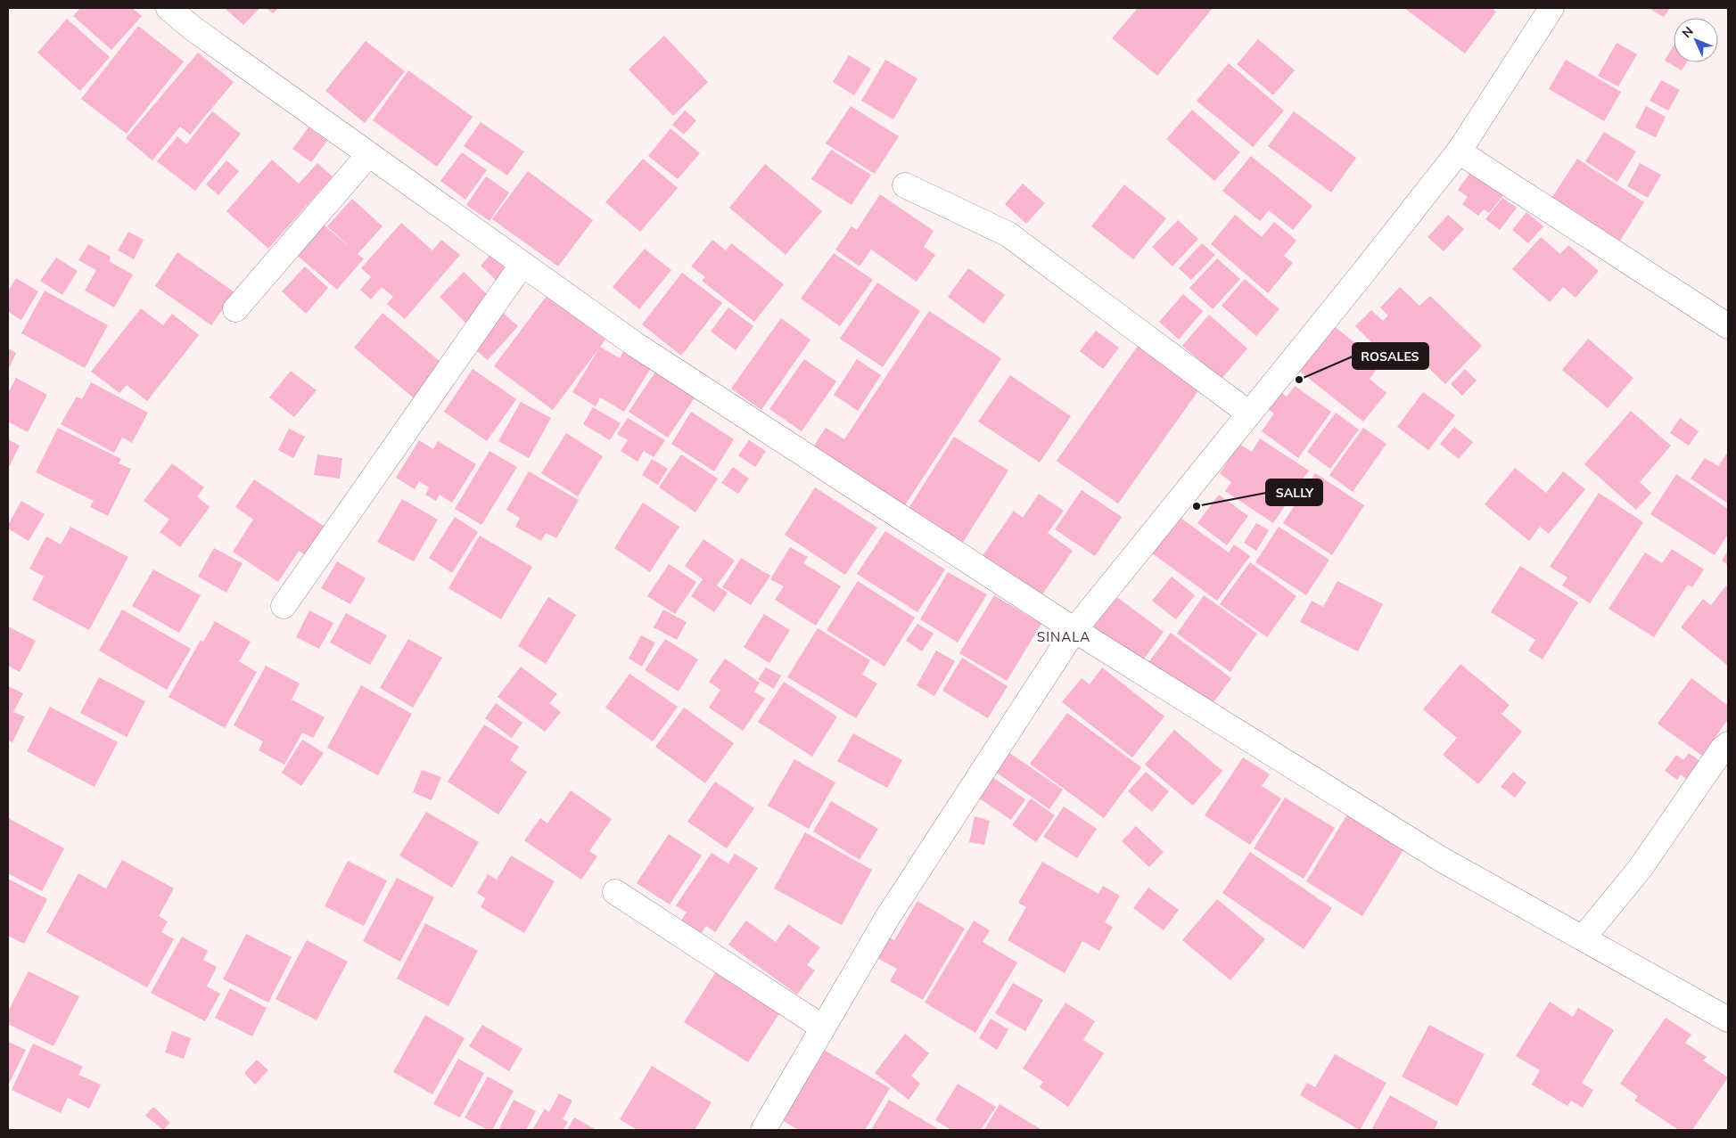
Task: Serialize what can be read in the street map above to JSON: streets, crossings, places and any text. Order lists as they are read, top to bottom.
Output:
{
  "districts": ["SINALA"],
  "places": ["ROSALES", "SALLY"],
  "north": "top left"
}
